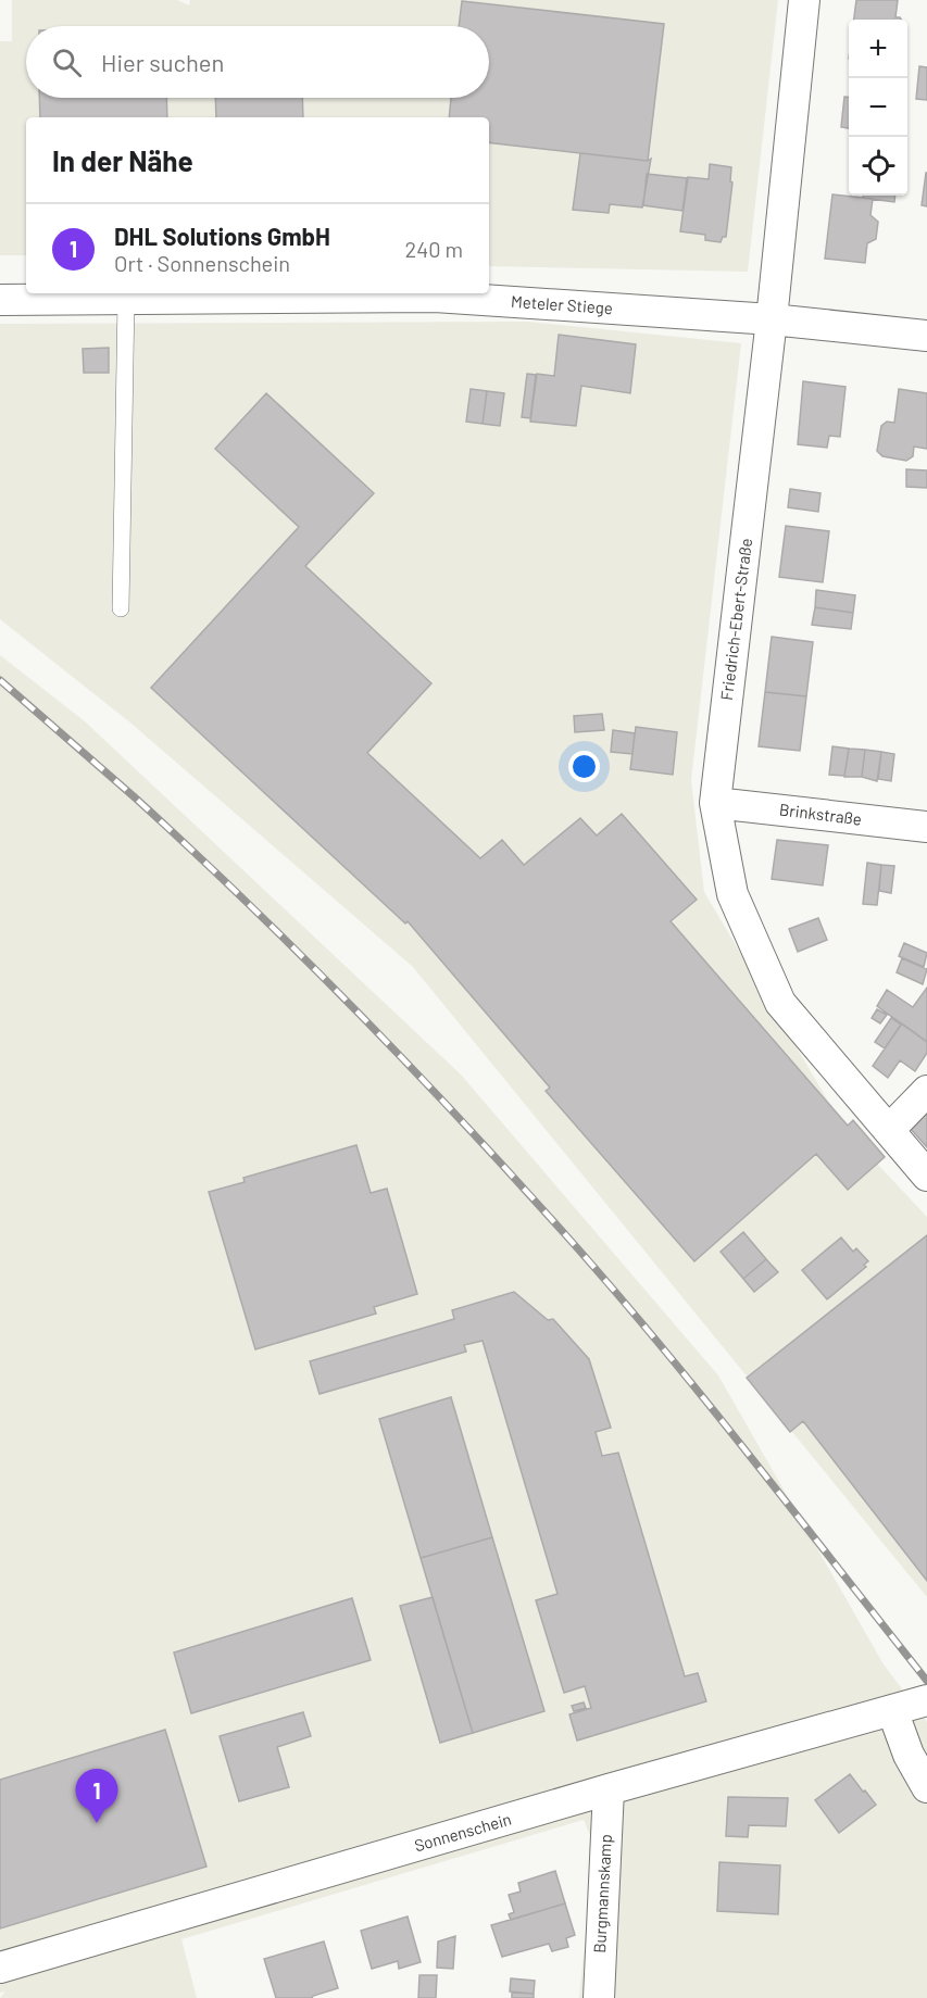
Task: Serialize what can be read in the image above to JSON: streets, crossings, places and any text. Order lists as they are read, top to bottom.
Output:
{
  "streets": {
    "street": [
      "Meteler Stiege",
      "Friedrich-Ebert-Straße",
      "Brinkstraße",
      "Sonnenschein",
      "Burgmannskamp"
    ]
  },
  "crossings": [
    ["Meteler Stiege", "Friedrich-Ebert-Straße"],
    ["Friedrich-Ebert-Straße", "Brinkstraße"],
    ["Sonnenschein", "Burgmannskamp"]
  ],
  "page": {
    "map_buttons": ["+", "−"],
    "search": "Hier suchen",
    "heading": "In der Nähe",
    "list": [
      {
        "mark": "1",
        "name": "DHL Solutions GmbH",
        "note": "Ort · Sonnenschein",
        "value": "240 m"
      }
    ],
    "pins": "1"
  }
}
